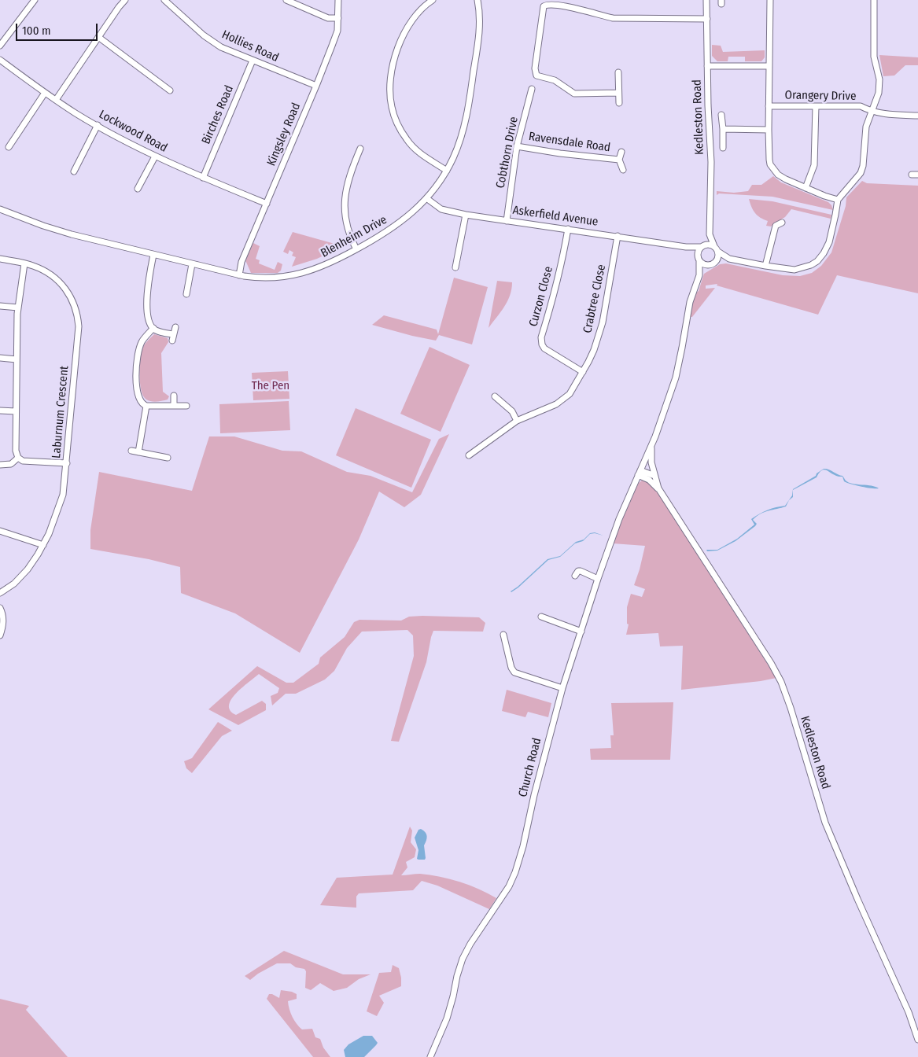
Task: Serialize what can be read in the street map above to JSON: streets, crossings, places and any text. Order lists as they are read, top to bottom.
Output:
{
  "streets": {
    "street": [
      "Hollies Road",
      "Orangery Drive",
      "Birches Road",
      "Kedleston Road",
      "Lockwood Road",
      "Kingsley Road",
      "Ravensdale Road",
      "Cobthorn Drive",
      "Askerfield Avenue",
      "Blenheim Drive",
      "Curzon Close",
      "Crabtree Close",
      "Laburnum Crescent",
      "Church Road"
    ]
  },
  "crossings": [
    ["Hollies Road", "Birches Road"],
    ["Hollies Road", "Kingsley Road"],
    ["Birches Road", "Lockwood Road"],
    ["Kedleston Road", "Askerfield Avenue"],
    ["Kedleston Road", "Church Road"],
    ["Lockwood Road", "Kingsley Road"],
    ["Kingsley Road", "Blenheim Drive"],
    ["Ravensdale Road", "Cobthorn Drive"],
    ["Cobthorn Drive", "Askerfield Avenue"],
    ["Askerfield Avenue", "Blenheim Drive"],
    ["Askerfield Avenue", "Curzon Close"],
    ["Askerfield Avenue", "Crabtree Close"],
    ["Curzon Close", "Crabtree Close"]
  ],
  "parks": ["The Pen"],
  "scale_bar": "100 m"
}
